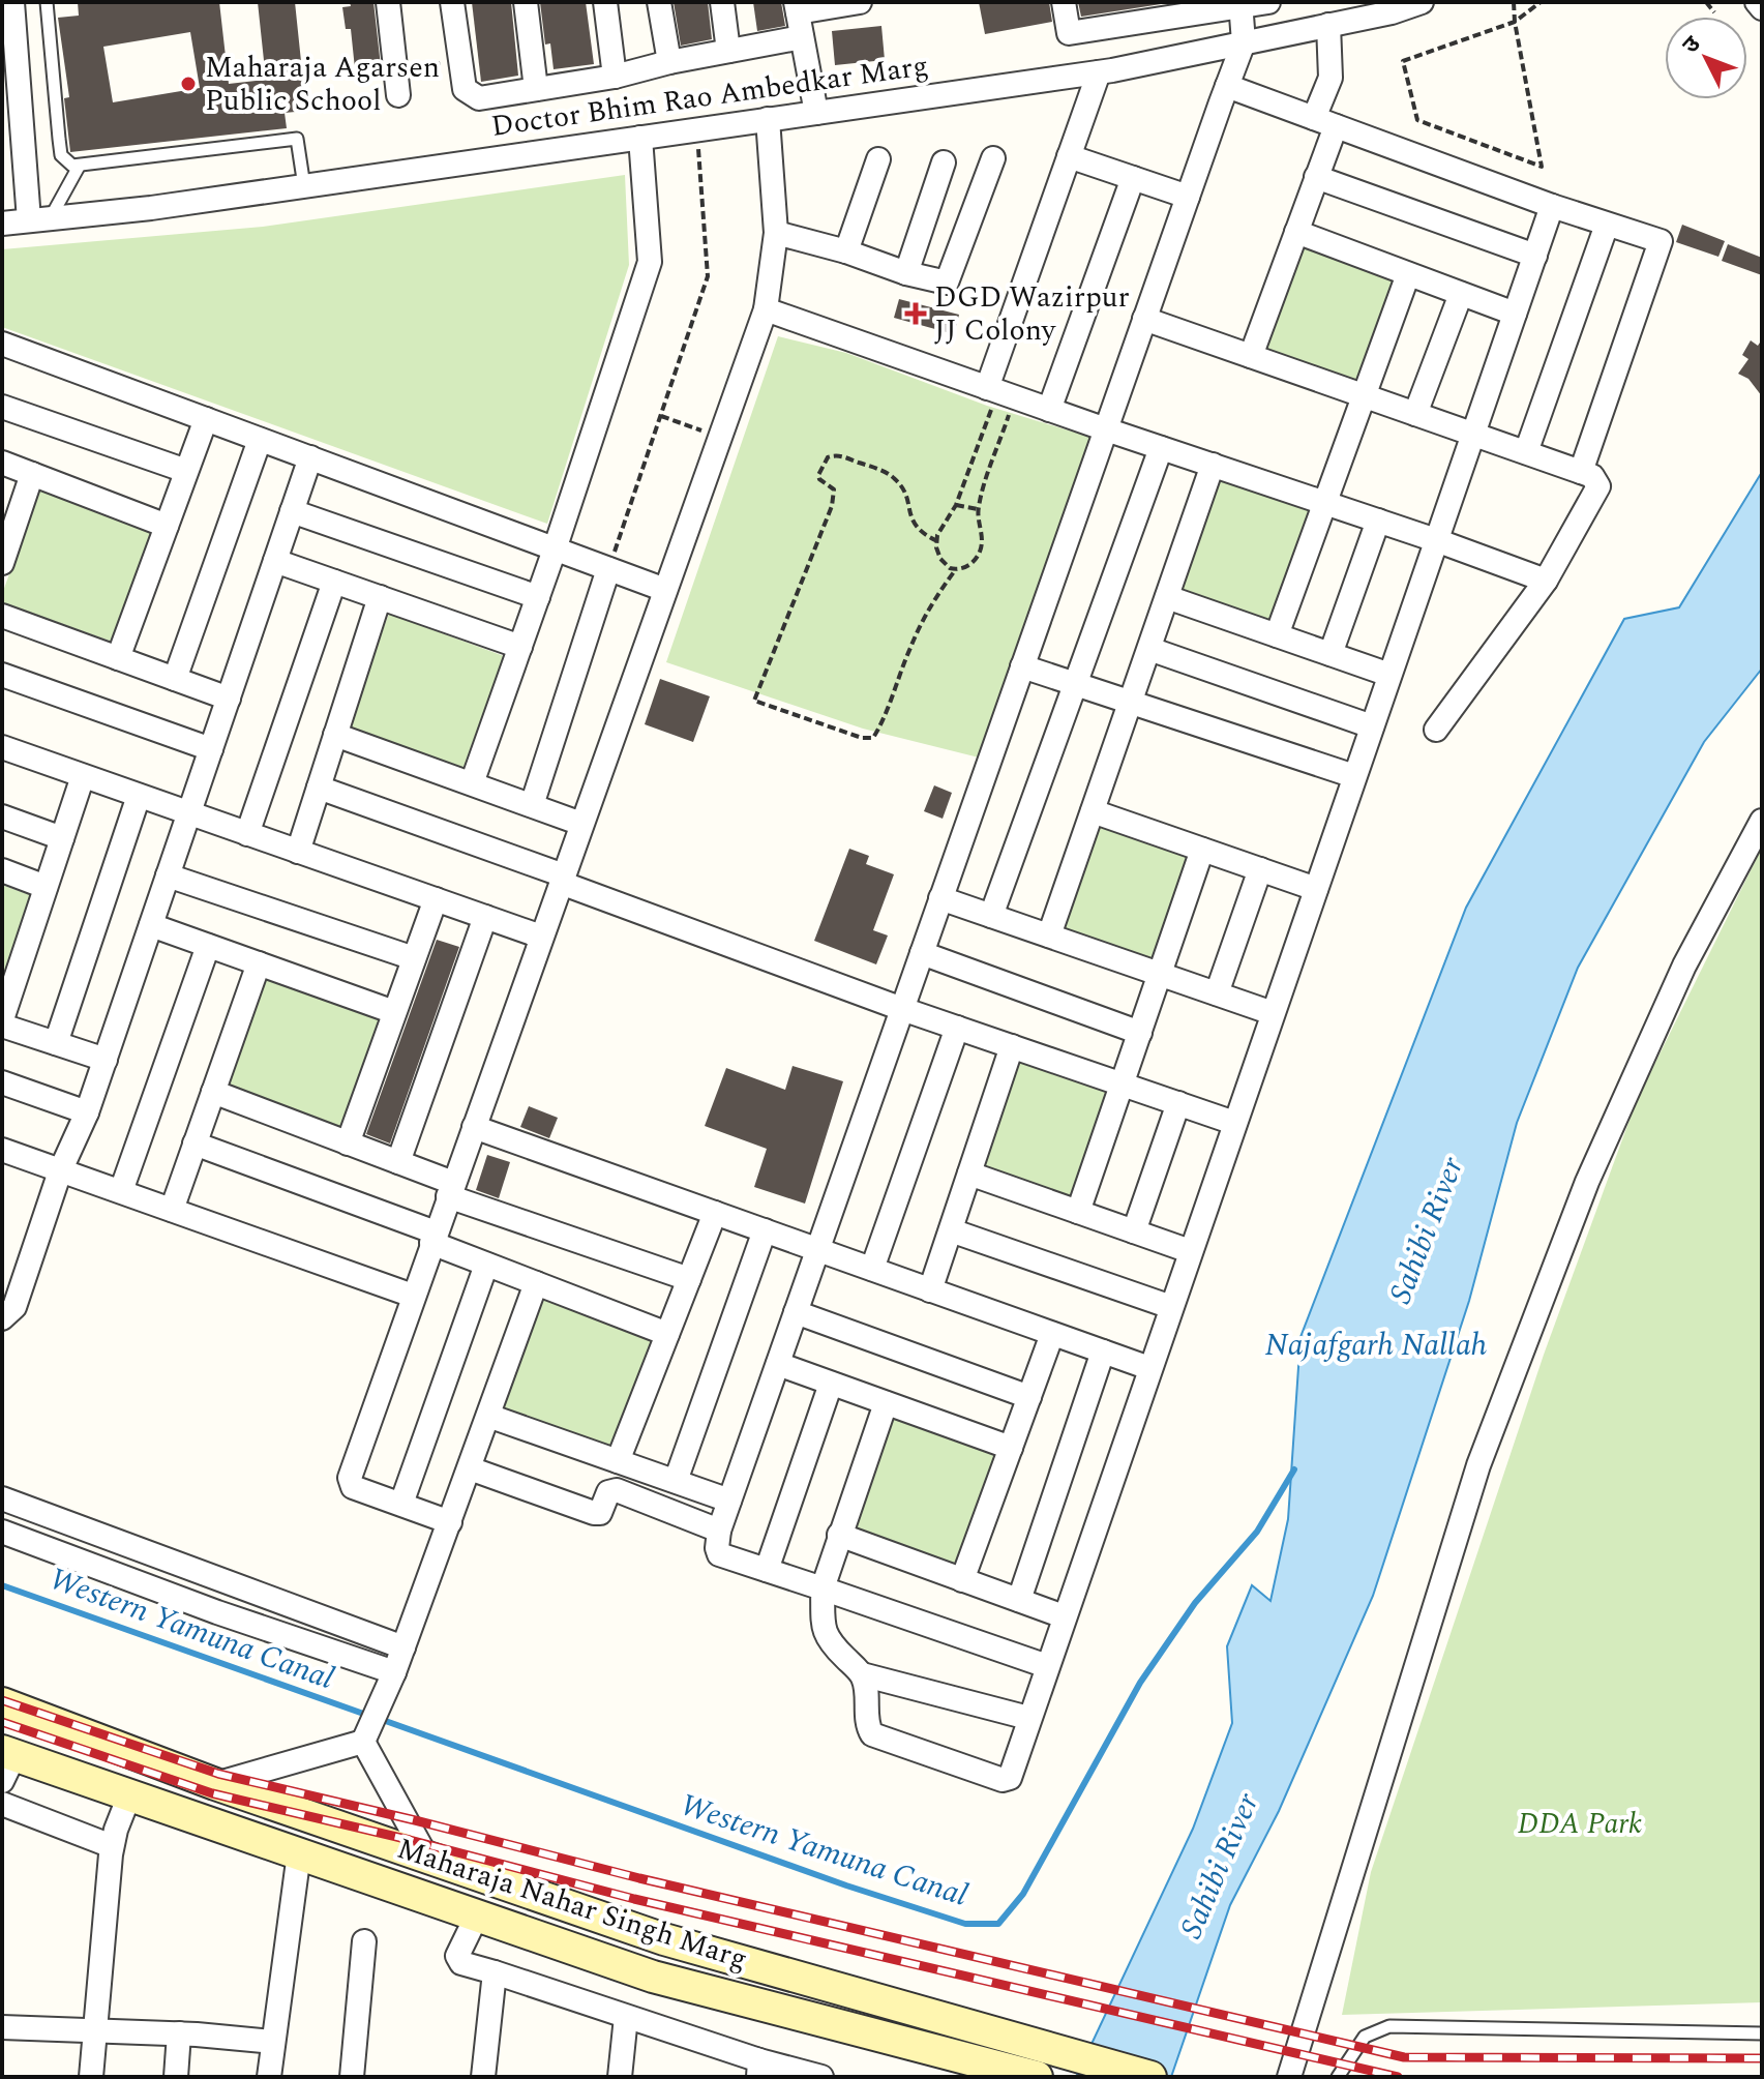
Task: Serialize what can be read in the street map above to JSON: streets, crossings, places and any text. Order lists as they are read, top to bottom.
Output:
{
  "streets": {
    "main road": ["Maharaja Nahar Singh Marg"],
    "street": ["Doctor Bhim Rao Ambedkar Marg"]
  },
  "water": ["Sahibi River", "Najafgarh Nallah", "Western Yamuna Canal"],
  "parks": ["DDA Park"],
  "places": {
    "other": ["Maharaja Agarsen Public School"],
    "health": ["DGD Wazirpur JJ Colony"]
  },
  "north": "top left"
}
